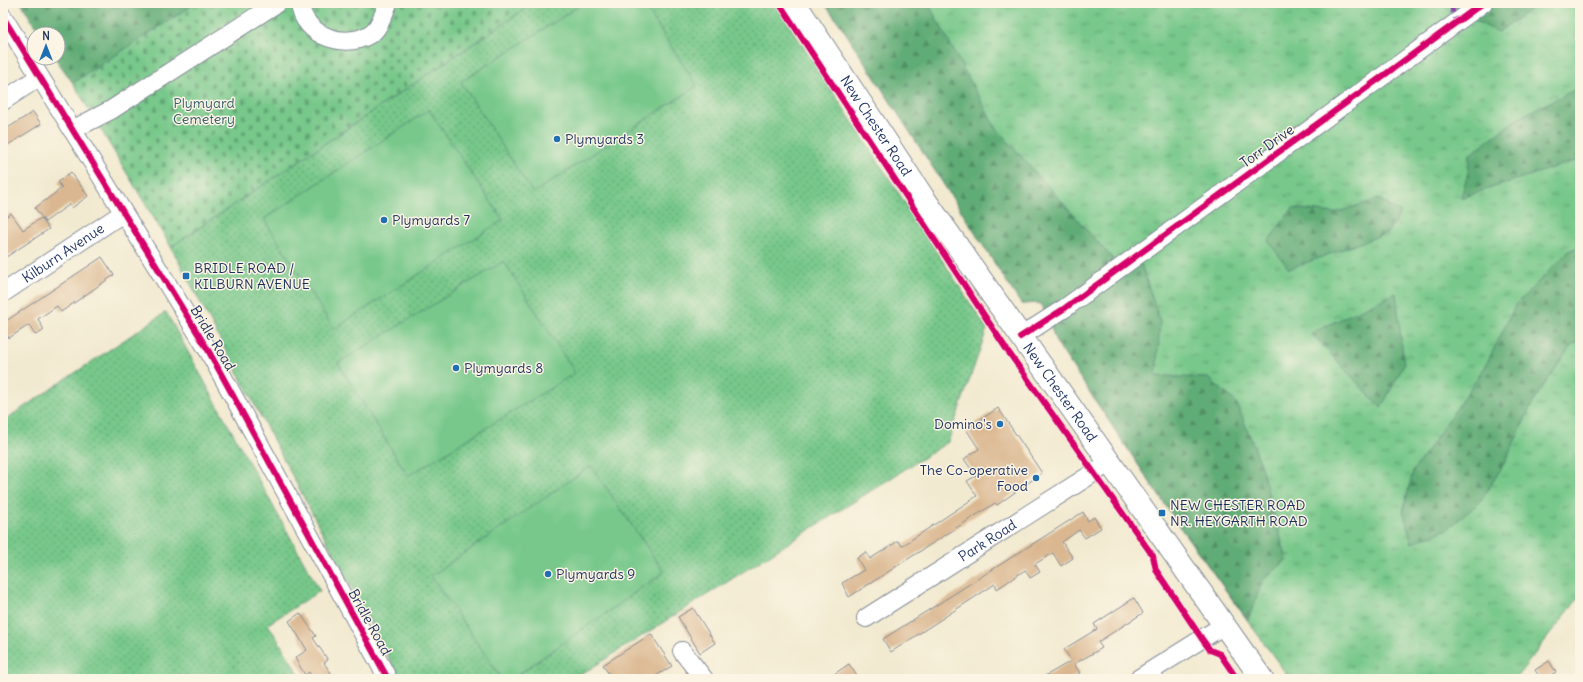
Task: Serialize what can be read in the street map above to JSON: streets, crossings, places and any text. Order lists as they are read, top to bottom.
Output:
{
  "streets": {
    "highway": ["New Chester Road"],
    "street": [
      "Torr Drive",
      "Kilburn Avenue",
      "Bridle Road",
      "Park Road"
    ]
  },
  "crossings": [
    ["New Chester Road", "Torr Drive"],
    ["New Chester Road", "Park Road"],
    ["Kilburn Avenue", "Bridle Road"]
  ],
  "parks": ["Plymyard Cemetery"],
  "places": {
    "other": [
      "Plymyards 3",
      "Plymyards 7",
      "Plymyards 8",
      "Domino's",
      "The Co-operative Food",
      "Plymyards 9"
    ],
    "transit": ["BRIDLE ROAD / KILBURN AVENUE", "NEW CHESTER ROAD NR. HEYGARTH ROAD"]
  },
  "north": "top"
}
